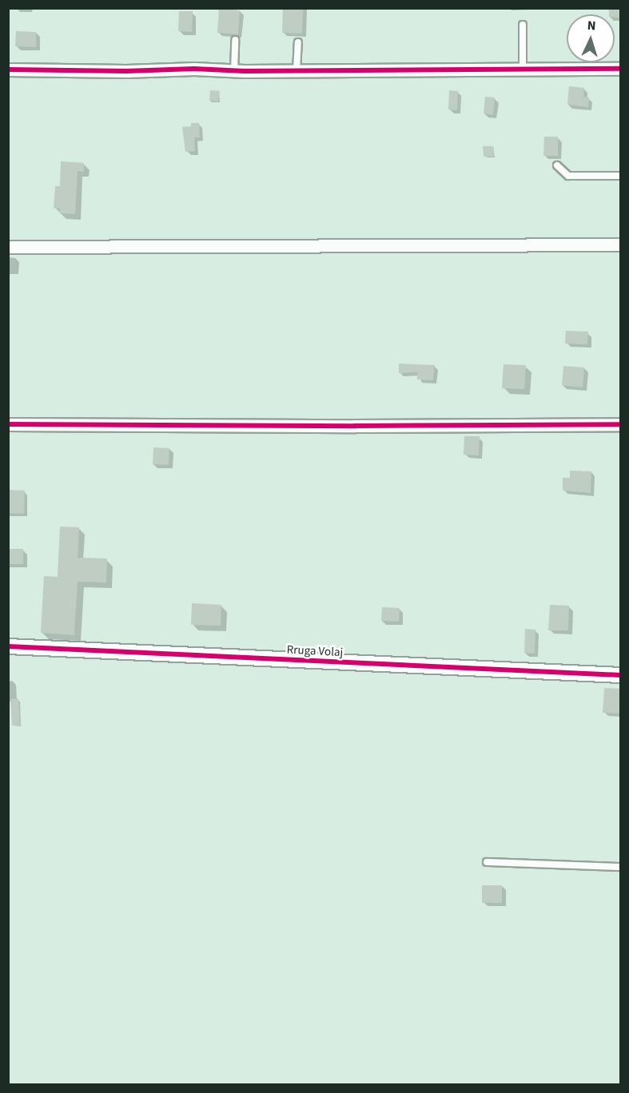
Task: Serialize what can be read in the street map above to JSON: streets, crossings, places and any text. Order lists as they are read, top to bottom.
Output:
{
  "streets": {
    "street": ["Rruga Volaj"]
  },
  "north": "top"
}
